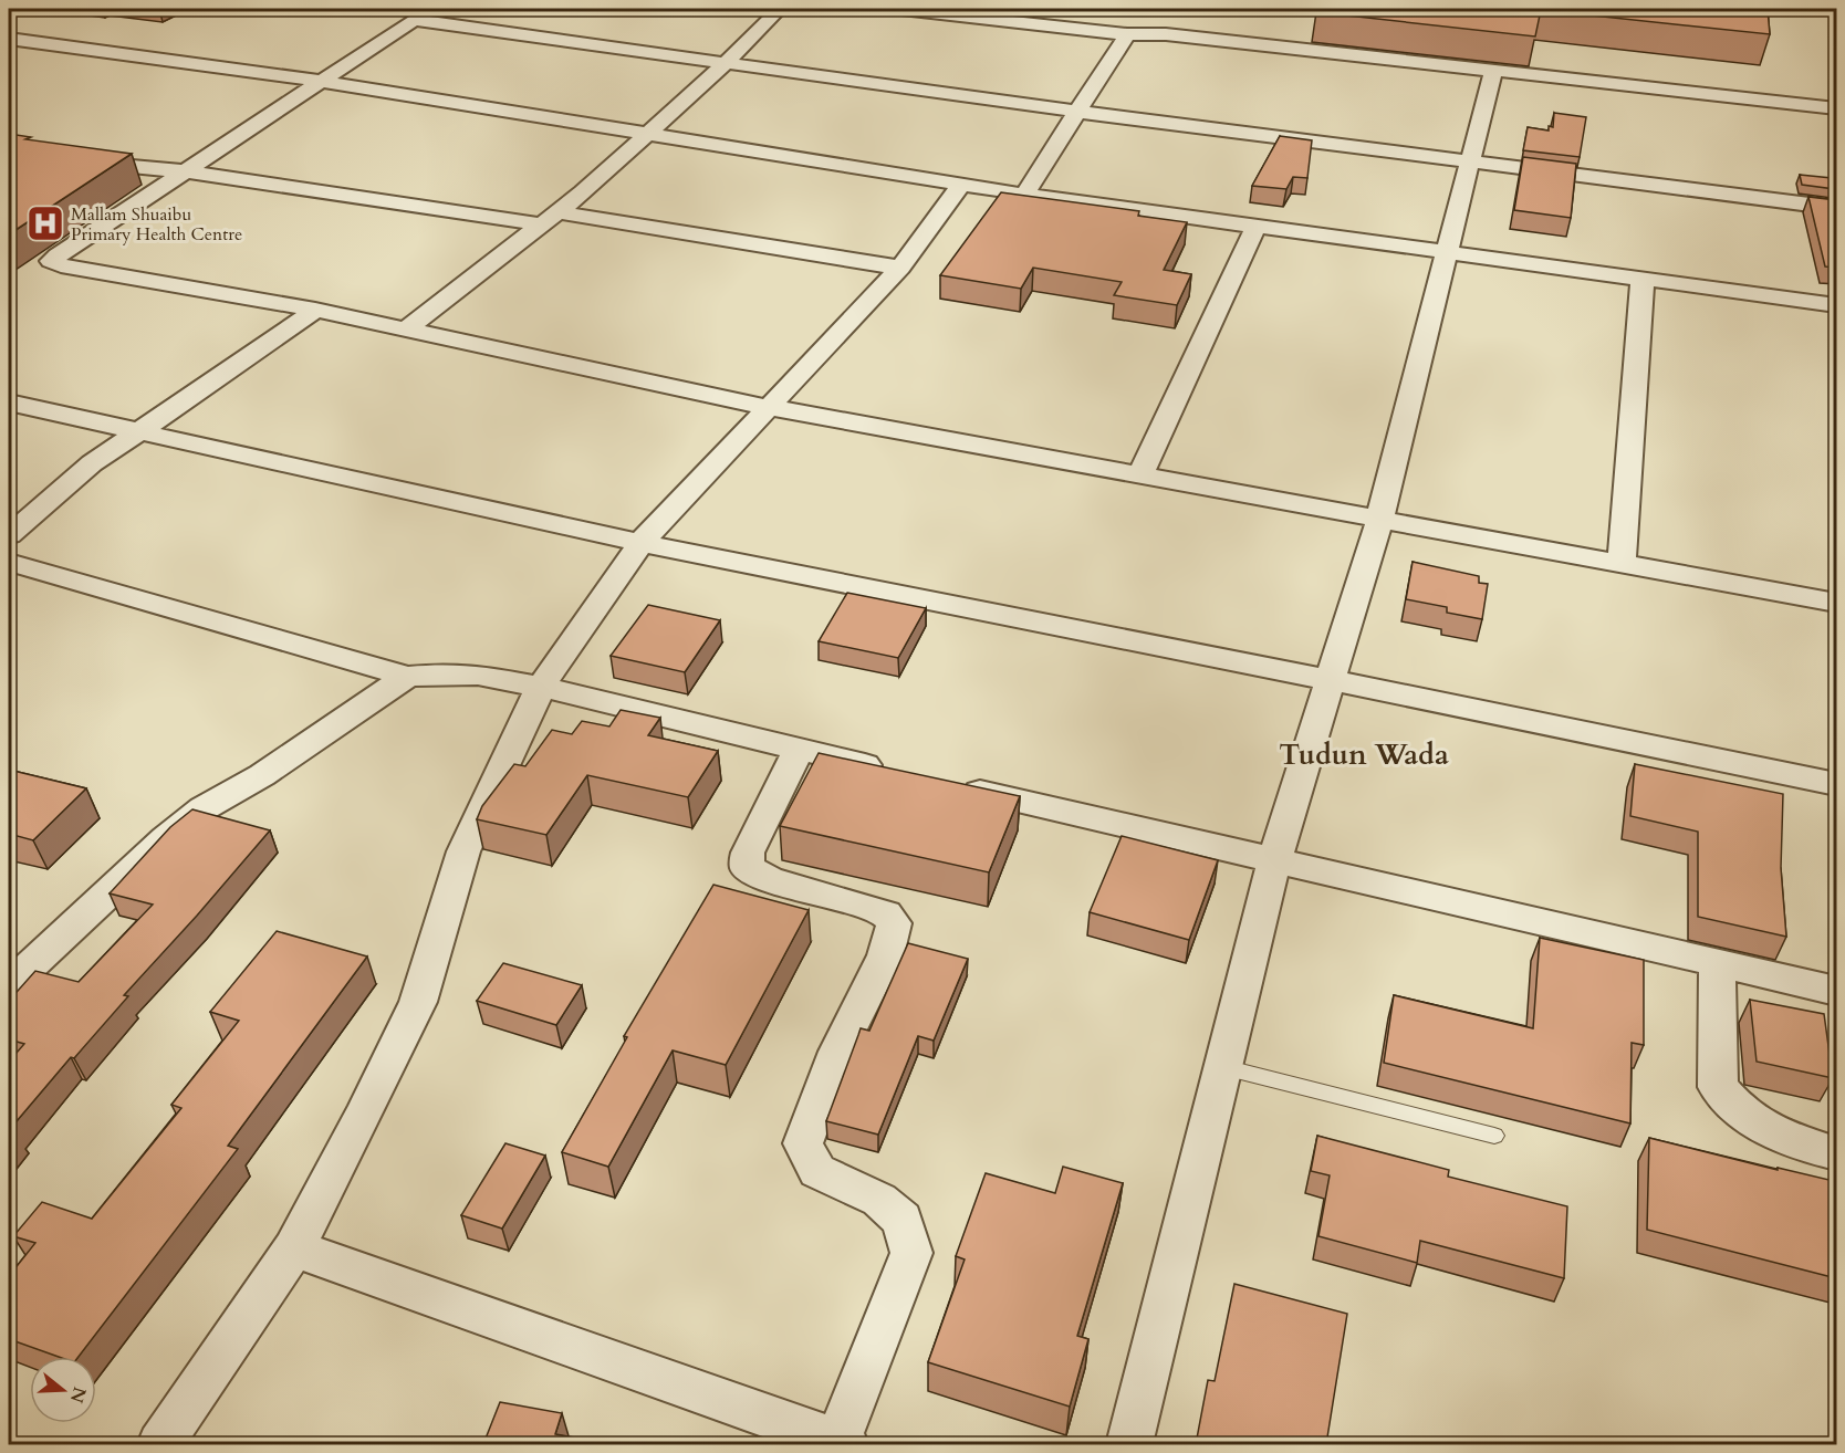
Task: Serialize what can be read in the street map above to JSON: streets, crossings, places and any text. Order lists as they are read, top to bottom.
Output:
{
  "districts": ["Tudun Wada"],
  "places": {
    "hospital": ["Mallam Shuaibu Primary Health Centre"]
  },
  "north": "right"
}
